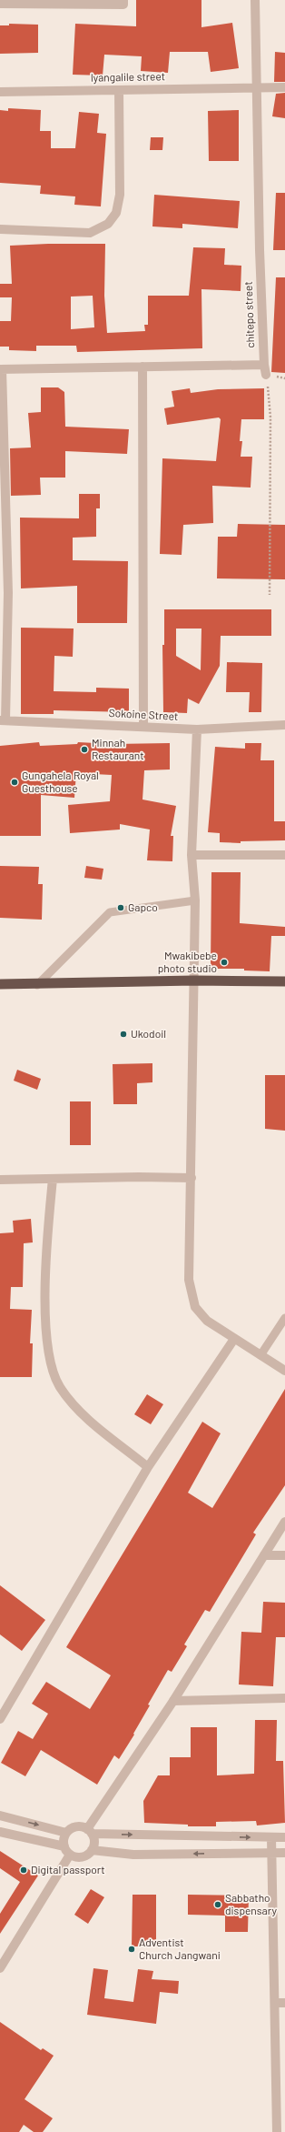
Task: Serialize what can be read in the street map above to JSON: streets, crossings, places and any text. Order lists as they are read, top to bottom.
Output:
{
  "streets": {
    "street": ["lyangalile street", "chitepo street", "Sokoine Street"]
  },
  "crossings": [
    ["lyangalile street", "chitepo street"]
  ],
  "places": [
    "Minnah Restaurant",
    "Gungahela Royal Guesthouse",
    "Gapco",
    "Mwakibebe photo studio",
    "Ukodoil",
    "Digital passport",
    "Sabbatho dispensary",
    "Adventist Church Jangwani"
  ]
}
